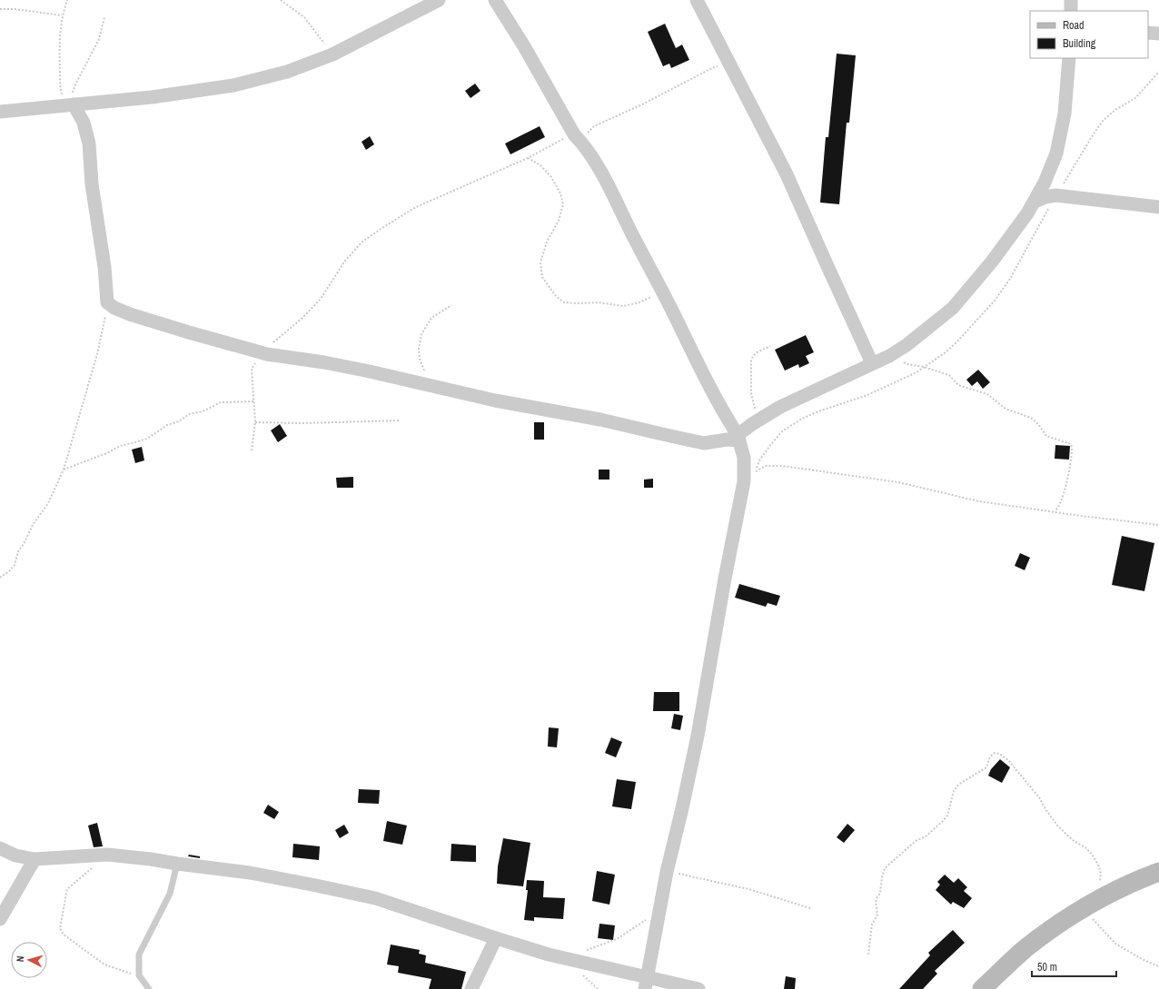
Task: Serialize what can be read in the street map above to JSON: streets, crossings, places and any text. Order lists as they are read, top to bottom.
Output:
{
  "legend": ["Road", "Building"],
  "scale_bar": "50 m",
  "north": "left"
}
